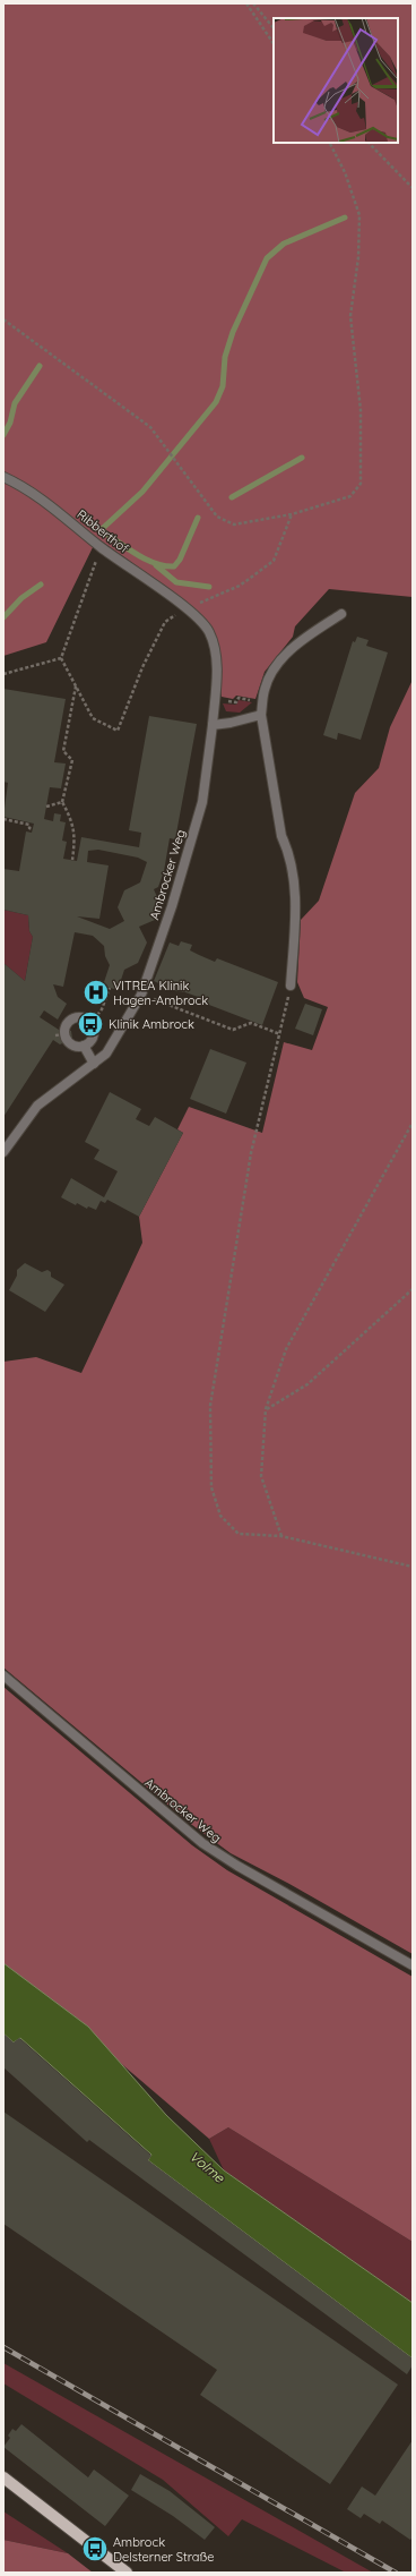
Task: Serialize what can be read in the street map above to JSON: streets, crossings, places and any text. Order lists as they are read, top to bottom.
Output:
{
  "streets": {
    "lane": ["Ribberthof", "Ambrocker Weg"]
  },
  "crossings": [
    ["Ribberthof", "Ambrocker Weg"]
  ],
  "water": ["Volme"],
  "places": {
    "hospital": ["VITREA Klinik Hagen-Ambrock"],
    "bus stop": ["Klinik Ambrock", "Ambrock Delsterner Straße"]
  }
}
